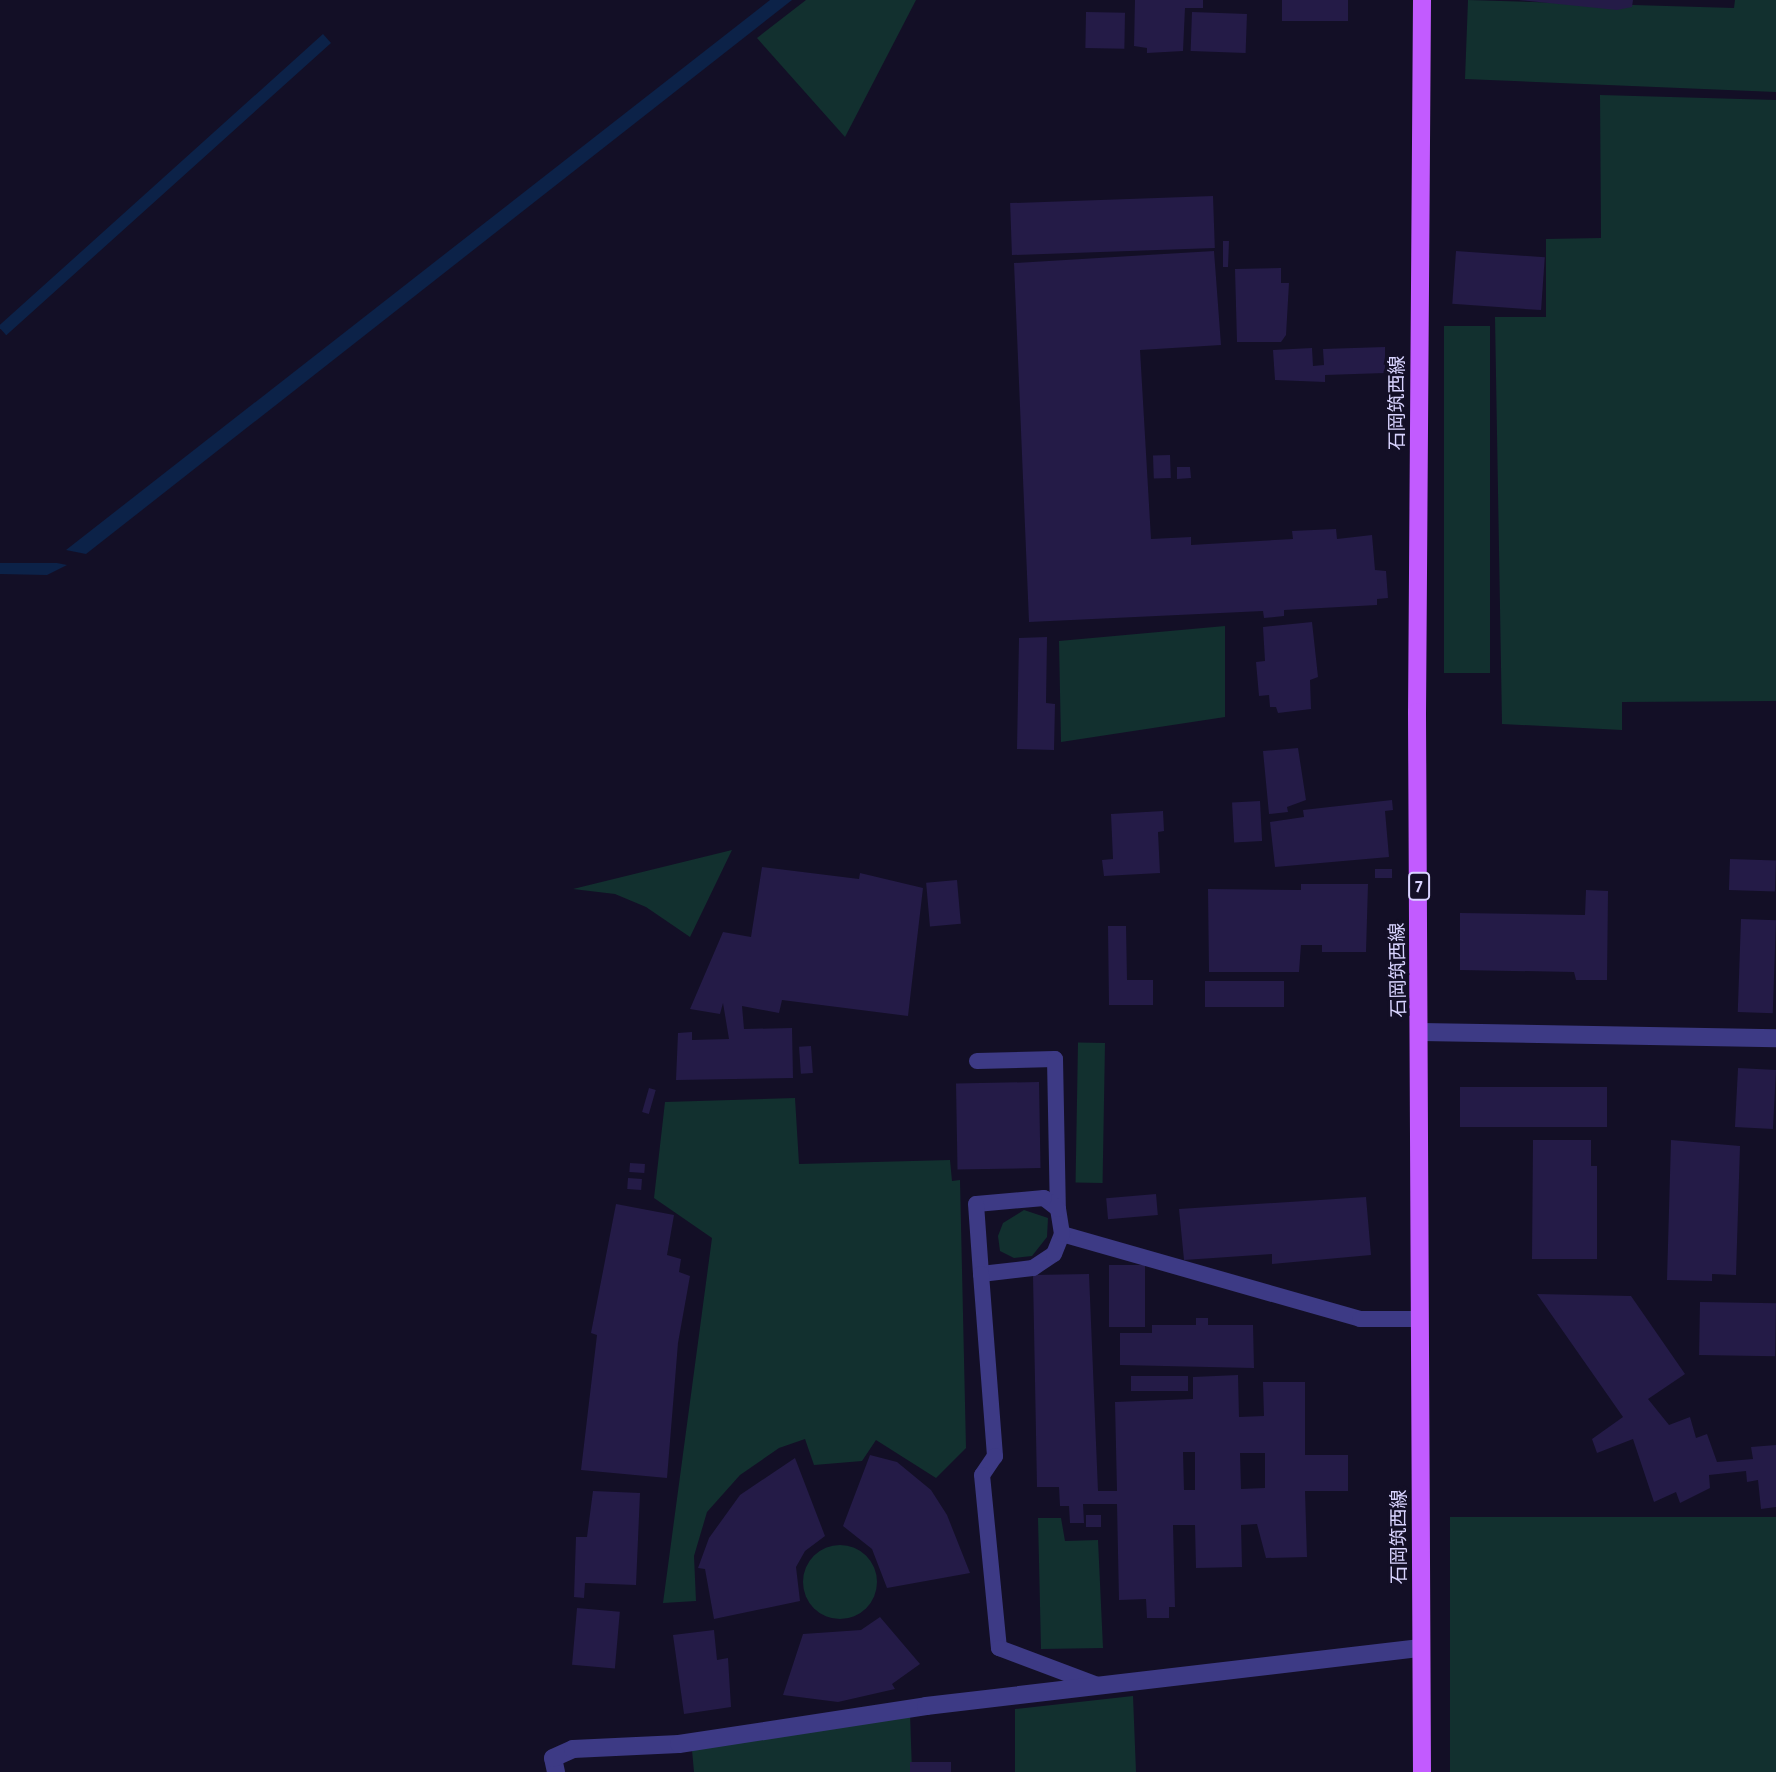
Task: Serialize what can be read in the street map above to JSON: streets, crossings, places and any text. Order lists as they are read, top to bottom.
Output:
{
  "streets": {
    "main road": ["石岡筑西線", "7"]
  }
}
